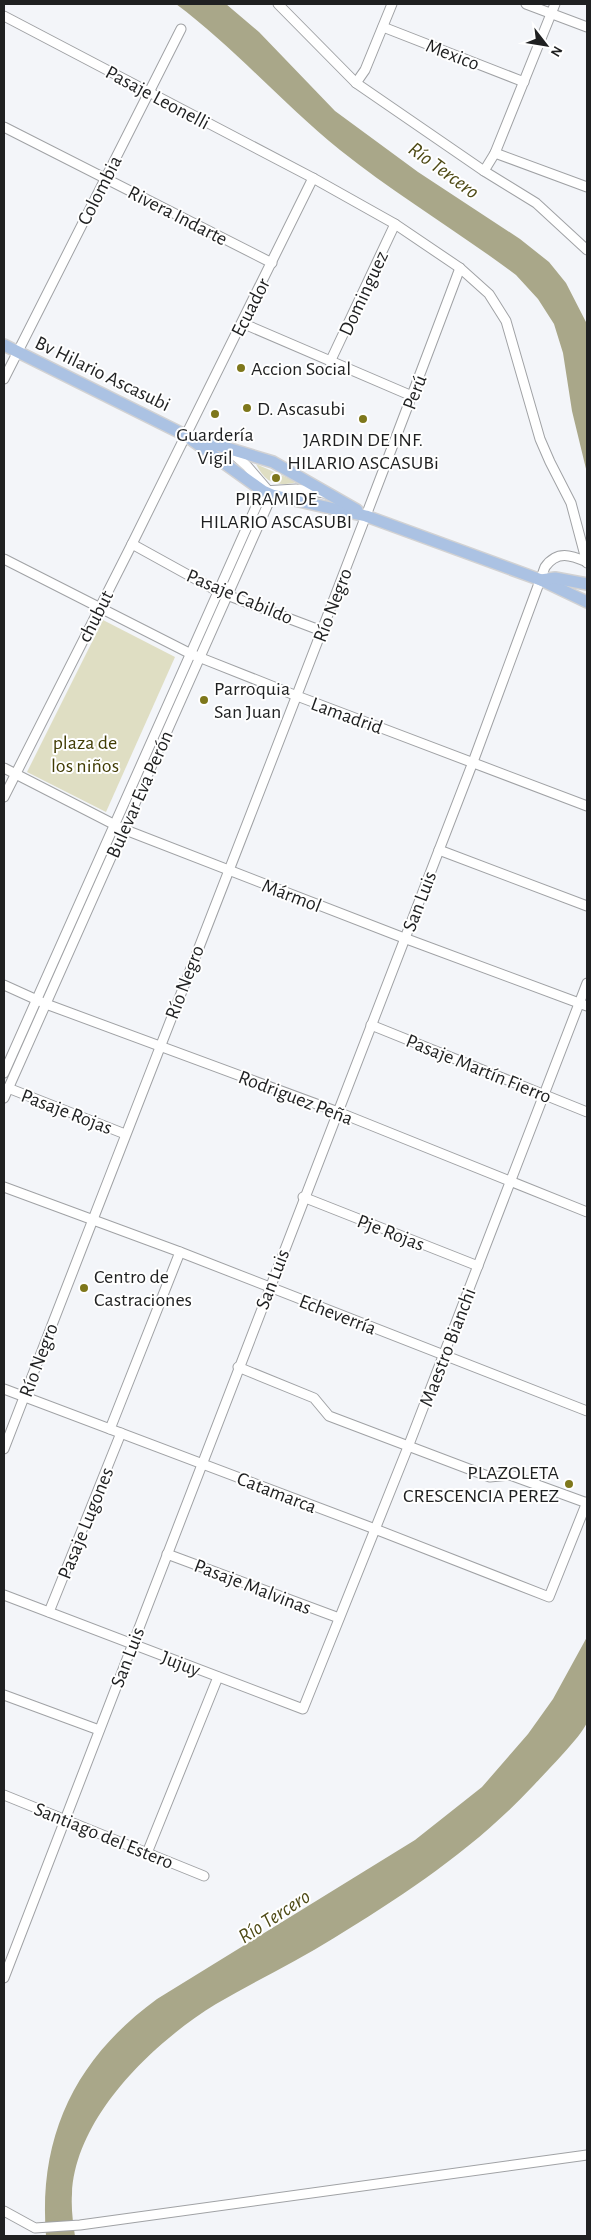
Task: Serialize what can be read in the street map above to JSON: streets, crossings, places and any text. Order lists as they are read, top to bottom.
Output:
{
  "streets": {
    "main road": ["Bv Hilario Ascasubi"],
    "street": [
      "Mexico",
      "Pasaje Leonelli",
      "Colombia",
      "Rivera Indarte",
      "Dominguez",
      "Ecuador",
      "Perú",
      "Pasaje Cabildo",
      "Río Negro",
      "chubut",
      "Lamadrid",
      "Bulevar Eva Perón",
      "Mármol",
      "San Luis",
      "Pasaje Martín Fierro",
      "Rodriguez Peña",
      "Pasaje Rojas",
      "Pje Rojas",
      "Echeverría",
      "Maestro Bianchi",
      "Catamarca",
      "Pasaje Lugones",
      "Pasaje Malvinas",
      "Jujuy",
      "Santiago del Estero"
    ]
  },
  "crossings": [
    ["Pasaje Leonelli", "Colombia"],
    ["Pasaje Leonelli", "Dominguez"],
    ["Pasaje Leonelli", "Ecuador"],
    ["Pasaje Leonelli", "Perú"],
    ["Pasaje Leonelli", "San Luis"],
    ["Colombia", "Rivera Indarte"],
    ["Colombia", "Bv Hilario Ascasubi"],
    ["Rivera Indarte", "Ecuador"],
    ["Ecuador", "Bv Hilario Ascasubi"],
    ["Ecuador", "chubut"],
    ["Bv Hilario Ascasubi", "chubut"],
    ["Perú", "Río Negro"],
    ["Pasaje Cabildo", "Río Negro"],
    ["Pasaje Cabildo", "chubut"],
    ["Pasaje Cabildo", "Bulevar Eva Perón"],
    ["Río Negro", "Lamadrid"],
    ["Río Negro", "Mármol"],
    ["Río Negro", "Rodriguez Peña"],
    ["Río Negro", "Pasaje Rojas"],
    ["Río Negro", "Echeverría"],
    ["Río Negro", "Catamarca"],
    ["chubut", "Lamadrid"],
    ["chubut", "Mármol"],
    ["Lamadrid", "Bulevar Eva Perón"],
    ["Lamadrid", "San Luis"],
    ["Bulevar Eva Perón", "Mármol"],
    ["Bulevar Eva Perón", "Rodriguez Peña"],
    ["Bulevar Eva Perón", "Pasaje Rojas"],
    ["Mármol", "San Luis"],
    ["Mármol", "Maestro Bianchi"],
    ["San Luis", "Pasaje Martín Fierro"],
    ["San Luis", "Rodriguez Peña"],
    ["San Luis", "Pje Rojas"],
    ["San Luis", "Echeverría"],
    ["San Luis", "Catamarca"],
    ["San Luis", "Pasaje Malvinas"],
    ["San Luis", "Jujuy"],
    ["San Luis", "Santiago del Estero"],
    ["Pasaje Martín Fierro", "Maestro Bianchi"],
    ["Rodriguez Peña", "Maestro Bianchi"],
    ["Pje Rojas", "Maestro Bianchi"],
    ["Echeverría", "Maestro Bianchi"],
    ["Maestro Bianchi", "Catamarca"],
    ["Maestro Bianchi", "Pasaje Malvinas"],
    ["Maestro Bianchi", "Jujuy"],
    ["Catamarca", "Pasaje Lugones"],
    ["Pasaje Lugones", "Jujuy"]
  ],
  "water": ["Río Tercero"],
  "parks": ["plaza de los niños"],
  "places": [
    "Accion Social",
    "D. Ascasubi",
    "Guardería Vigil",
    "JARDIN DE INF. HILARIO ASCASUBi",
    "PIRAMIDE HILARIO ASCASUBI",
    "Parroquia San Juan",
    "Centro de Castraciones",
    "PLAZOLETA CRESCENCIA PEREZ"
  ],
  "north": "bottom right"
}
